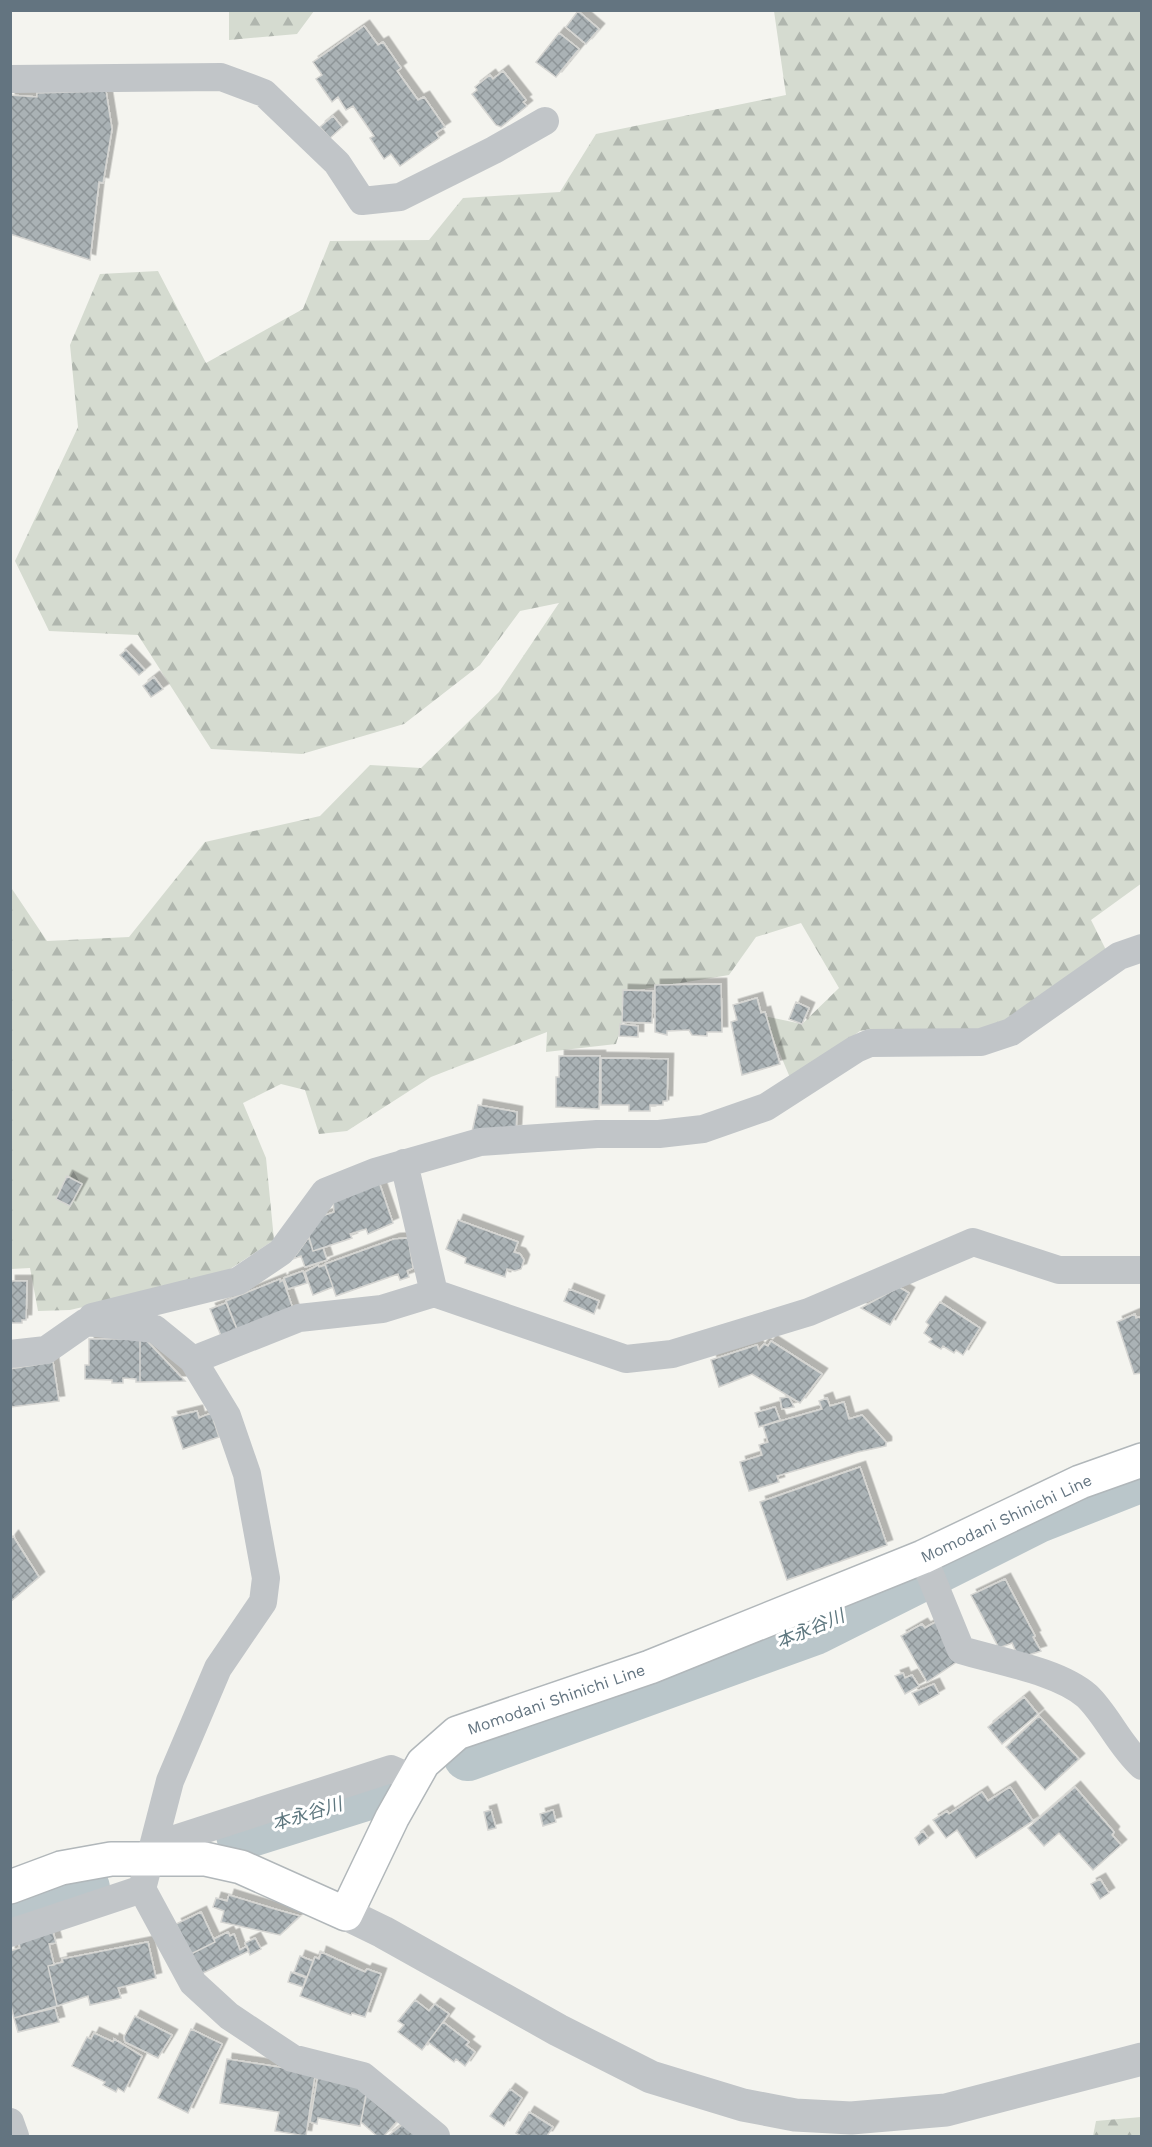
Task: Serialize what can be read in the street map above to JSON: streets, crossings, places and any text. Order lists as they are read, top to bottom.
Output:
{
  "streets": {
    "main road": ["Momodani Shinichi Line"]
  },
  "water": ["本永谷川"]
}
